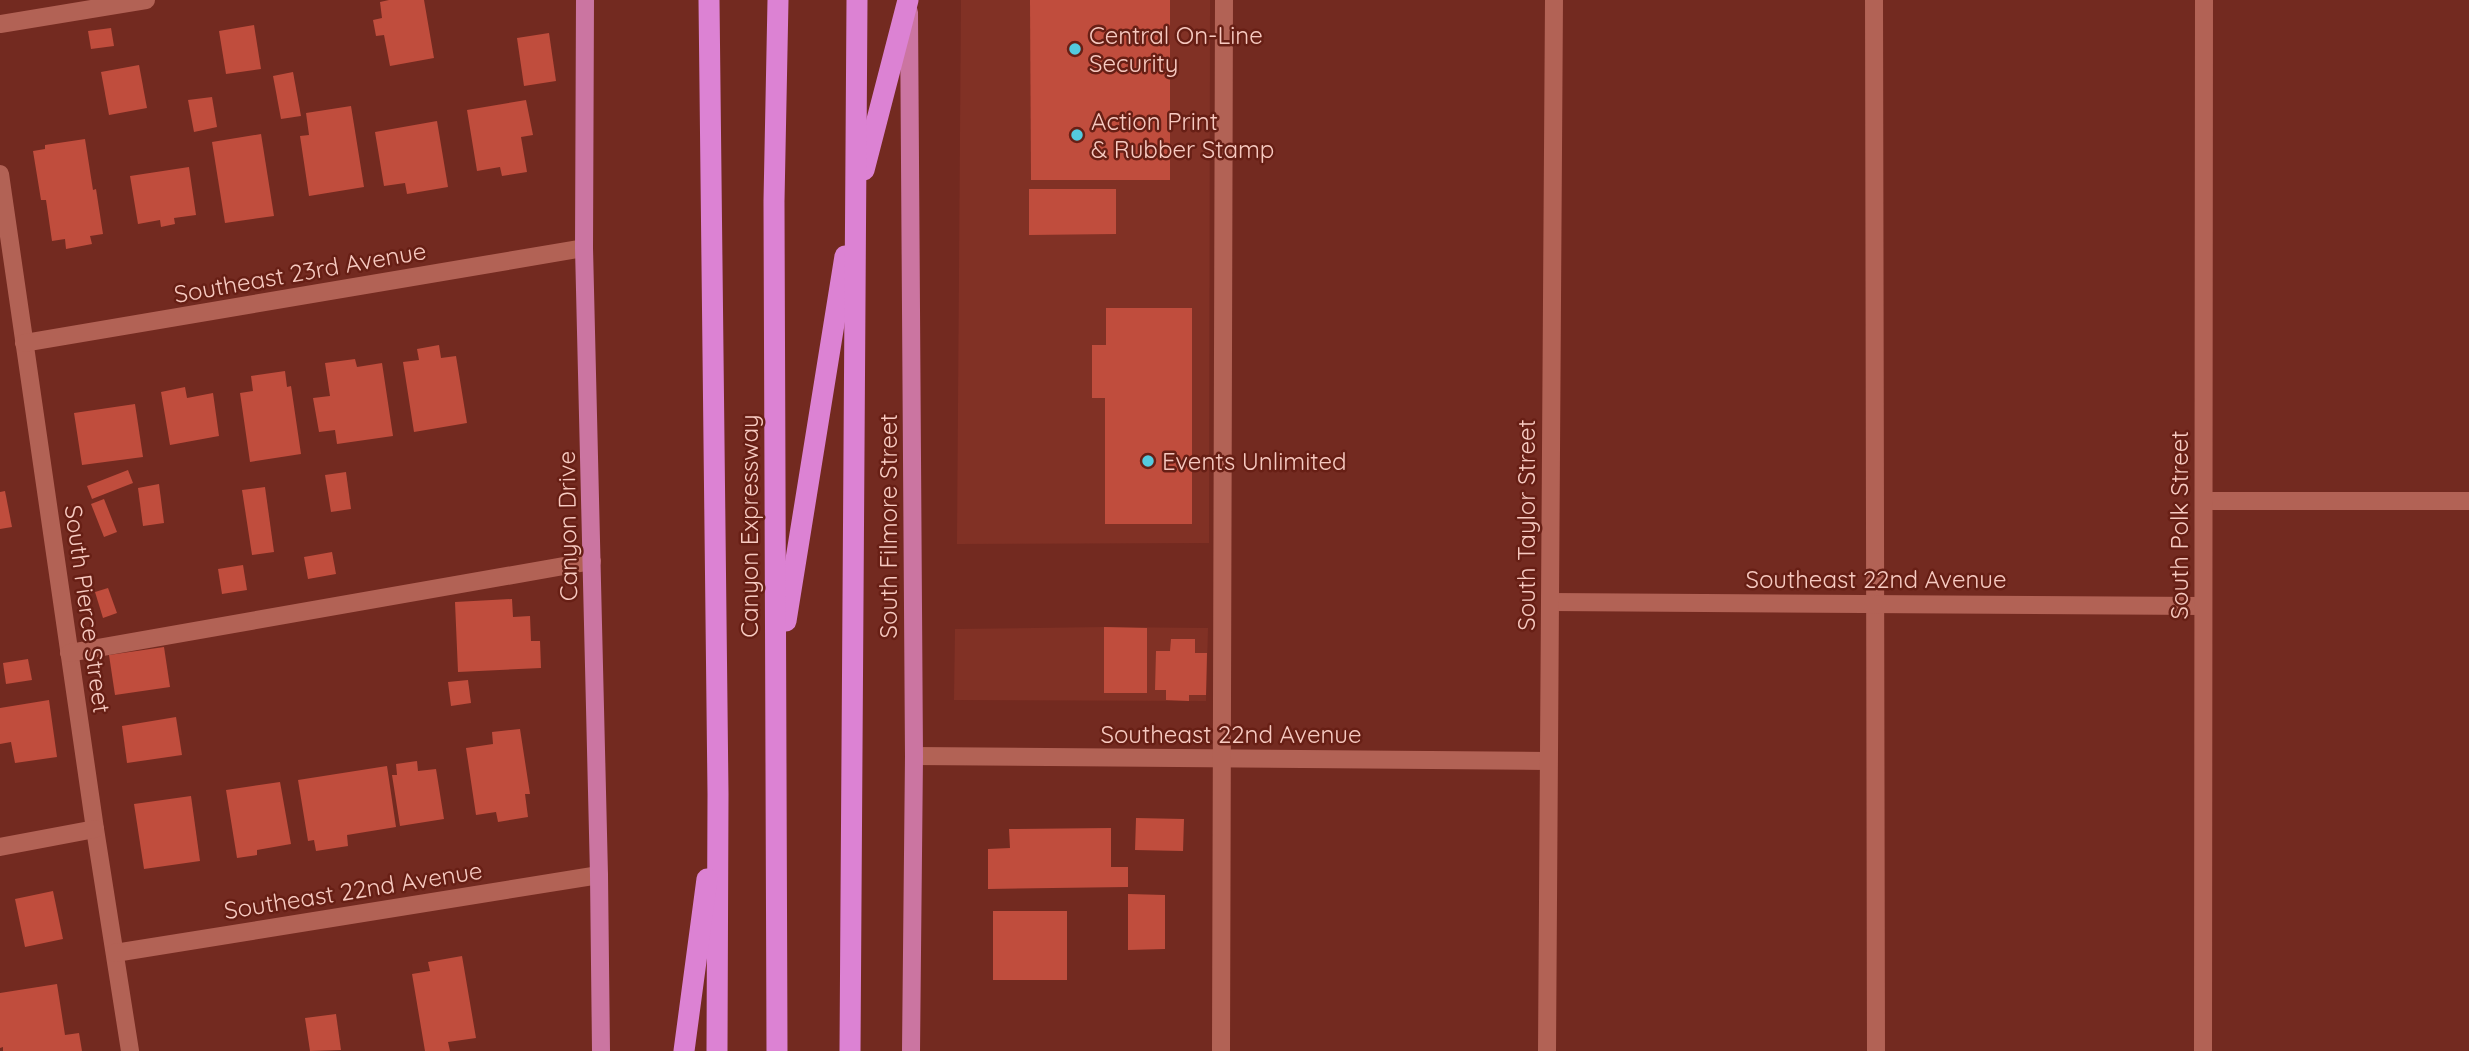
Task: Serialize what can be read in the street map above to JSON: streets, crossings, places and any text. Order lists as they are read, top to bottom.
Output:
{
  "streets": {
    "highway": ["Canyon Expressway"],
    "main road": ["Canyon Drive", "South Filmore Street"],
    "street": [
      "Southeast 23rd Avenue",
      "South Taylor Street",
      "South Polk Street",
      "Southeast 22nd Avenue",
      "South Pierce Street"
    ]
  },
  "crossings": [
    ["Southeast 23rd Avenue", "Canyon Drive"],
    ["Southeast 23rd Avenue", "South Pierce Street"],
    ["South Taylor Street", "Southeast 22nd Avenue"],
    ["South Polk Street", "Southeast 22nd Avenue"],
    ["Canyon Drive", "Southeast 22nd Avenue"],
    ["South Filmore Street", "Southeast 22nd Avenue"],
    ["Southeast 22nd Avenue", "South Pierce Street"]
  ],
  "places": ["Central On-Line Security", "Action Print & Rubber Stamp", "Events Unlimited"]
}
